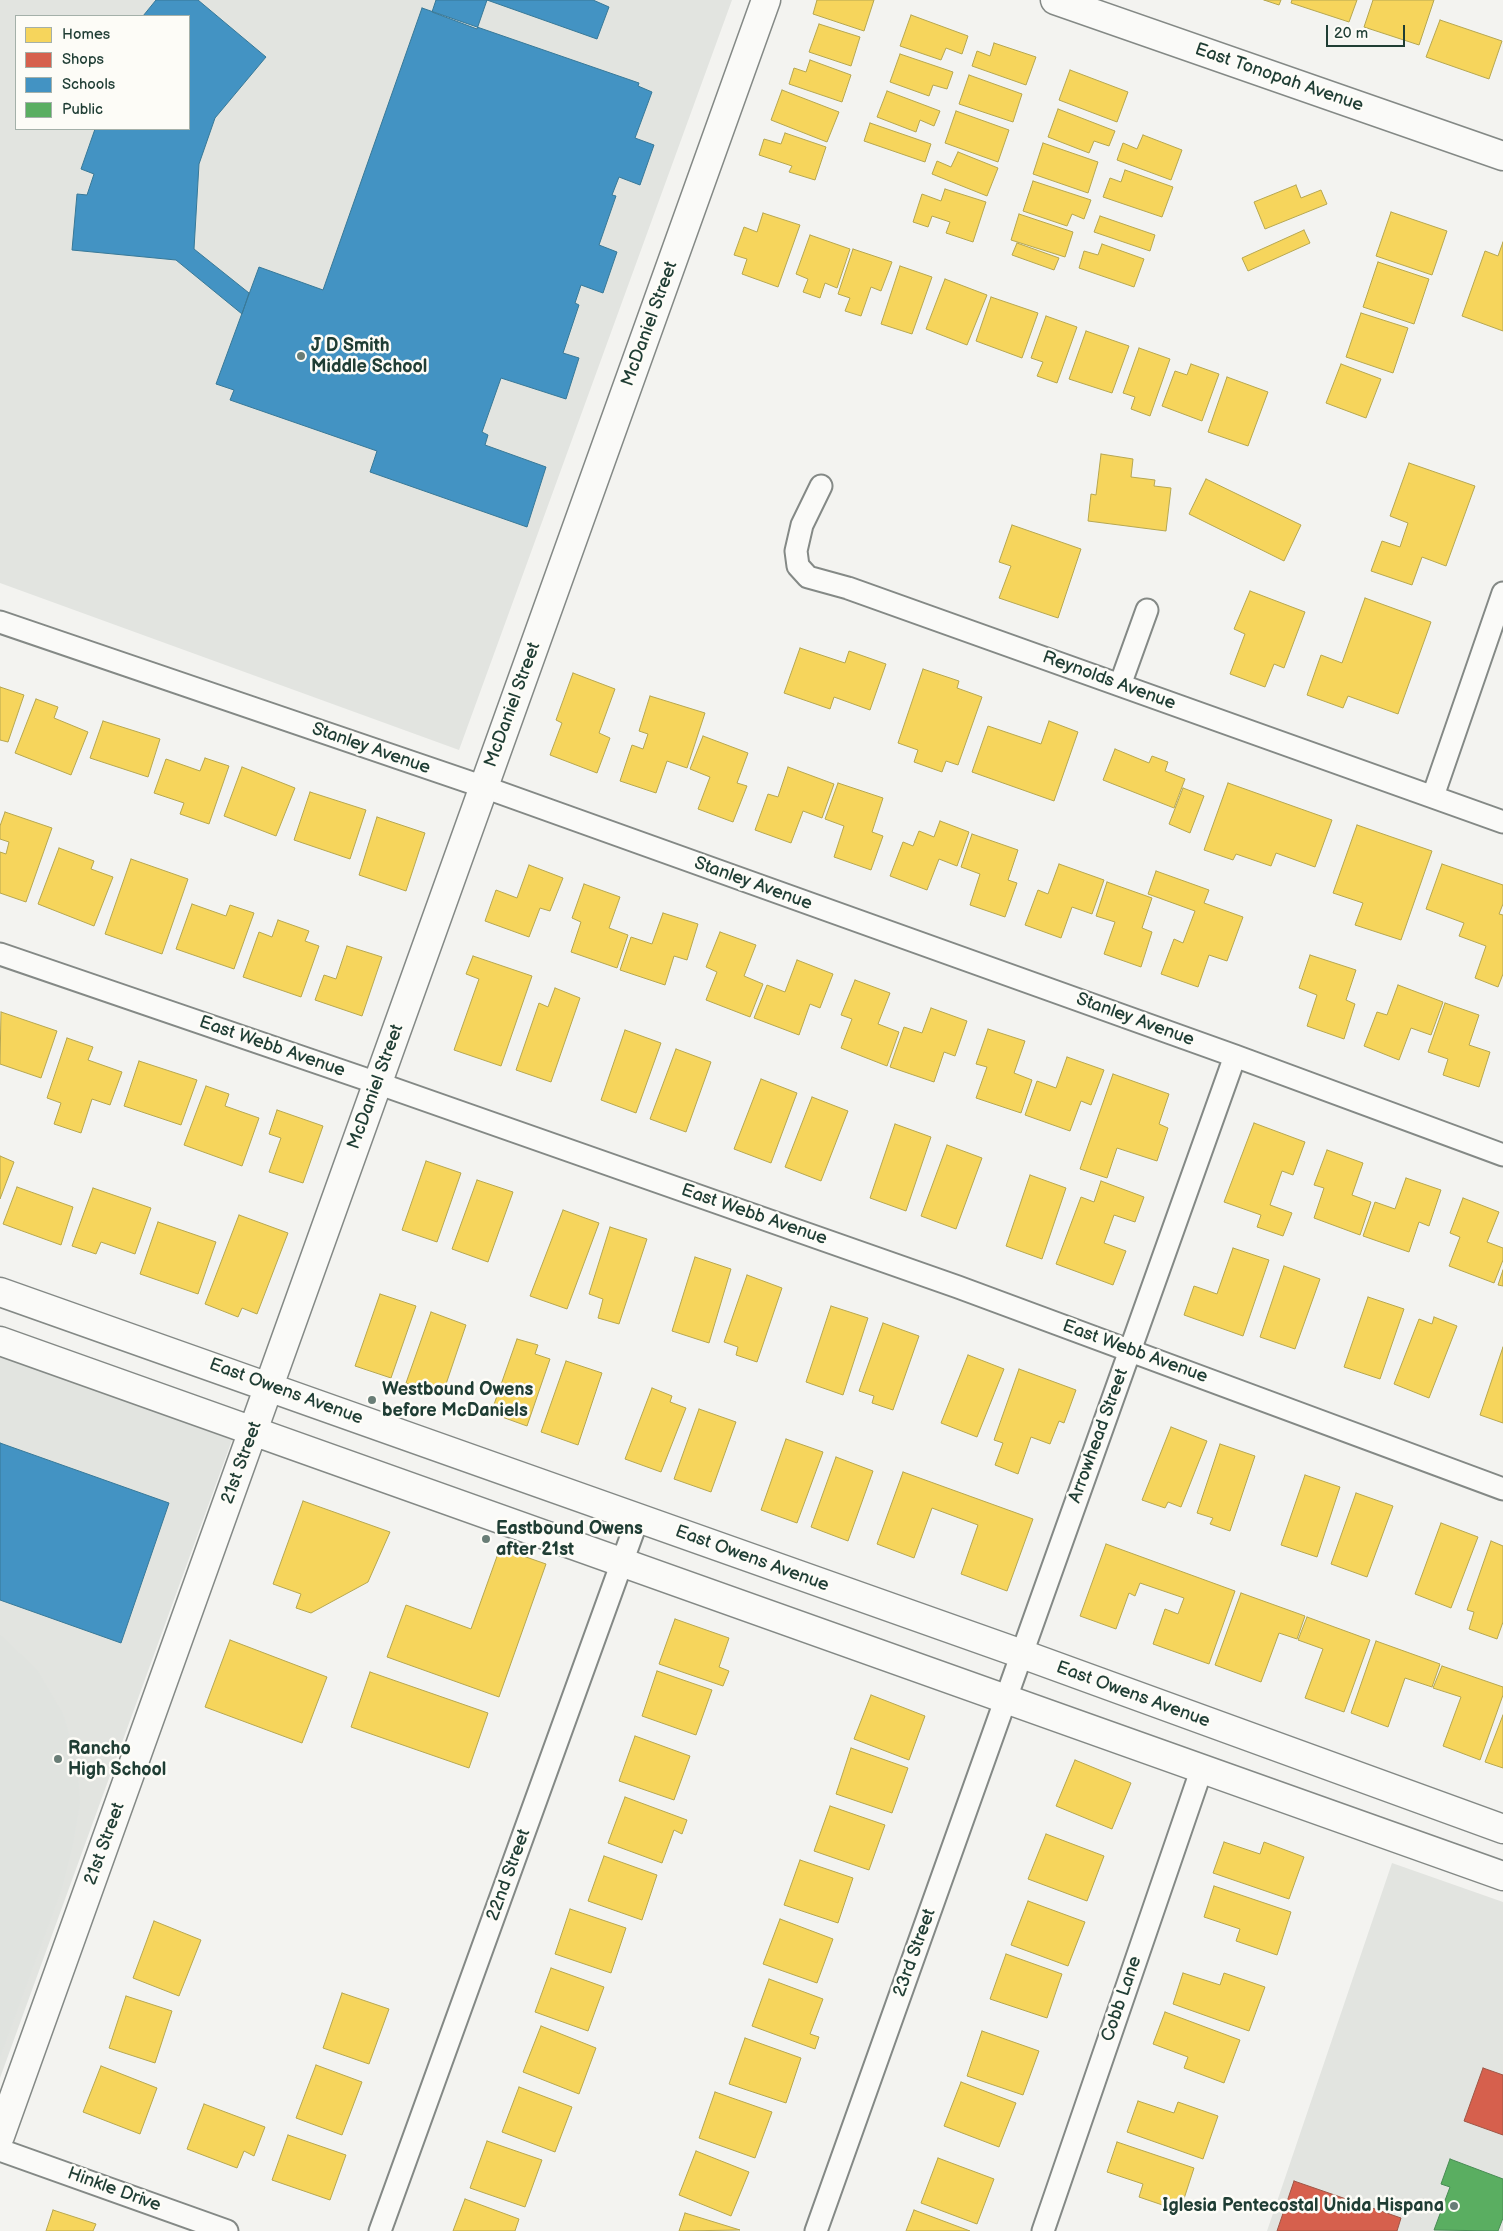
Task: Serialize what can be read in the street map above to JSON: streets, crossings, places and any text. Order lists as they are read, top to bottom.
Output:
{
  "streets": {
    "main road": [
      "East Tonopah Avenue",
      "McDaniel Street",
      "East Owens Avenue",
      "21st Street"
    ],
    "street": [
      "Reynolds Avenue",
      "Stanley Avenue",
      "East Webb Avenue",
      "Arrowhead Street",
      "22nd Street",
      "23rd Street",
      "Cobb Lane",
      "Hinkle Drive"
    ]
  },
  "crossings": [
    ["McDaniel Street", "Stanley Avenue"],
    ["McDaniel Street", "East Webb Avenue"],
    ["McDaniel Street", "East Owens Avenue"],
    ["McDaniel Street", "21st Street"],
    ["Stanley Avenue", "Arrowhead Street"],
    ["East Webb Avenue", "Arrowhead Street"],
    ["East Owens Avenue", "Arrowhead Street"],
    ["East Owens Avenue", "21st Street"],
    ["East Owens Avenue", "22nd Street"],
    ["East Owens Avenue", "23rd Street"],
    ["East Owens Avenue", "Cobb Lane"],
    ["Arrowhead Street", "23rd Street"]
  ],
  "places": [
    "J D Smith Middle School",
    "Westbound Owens before McDaniels",
    "Eastbound Owens after 21st",
    "Rancho High School",
    "Iglesia Pentecostal Unida Hispana"
  ],
  "legend": [
    "Homes",
    "Shops",
    "Schools",
    "Public"
  ],
  "scale_bar": "20 m"
}
